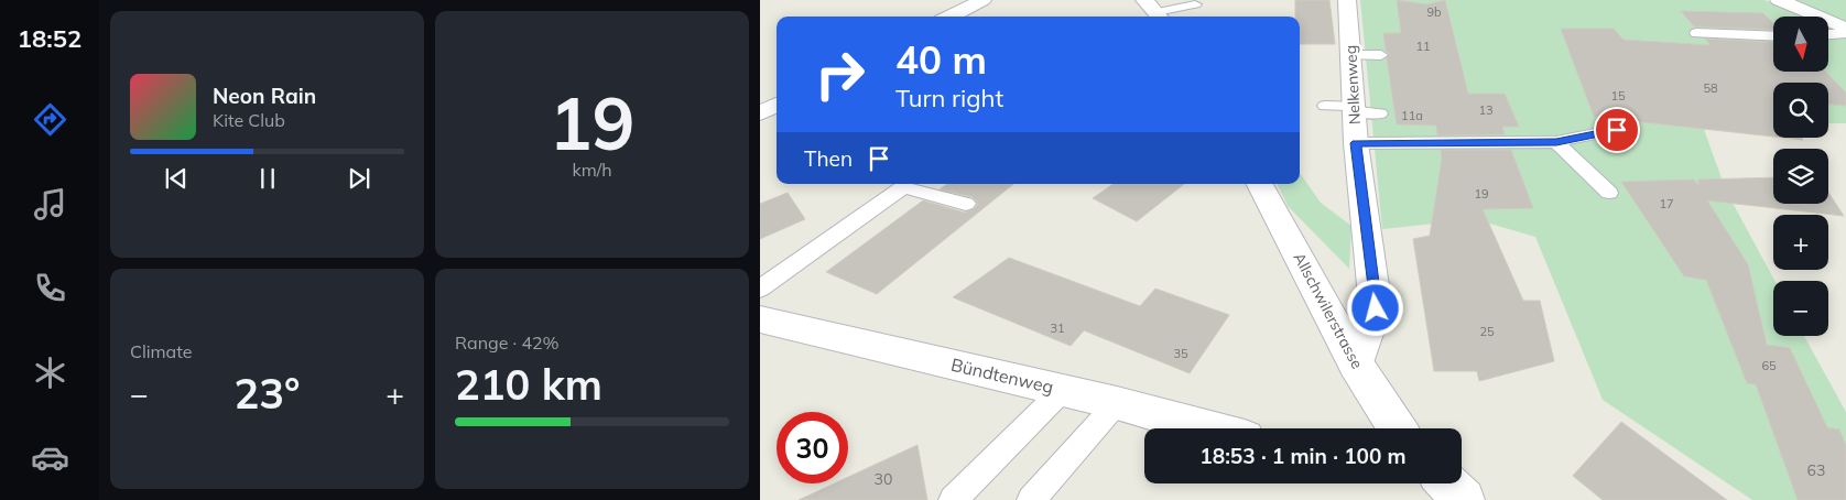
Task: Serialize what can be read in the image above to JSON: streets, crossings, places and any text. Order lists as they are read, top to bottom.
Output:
{
  "streets": {
    "street": ["Nelkenweg", "Allschwilerstrasse", "Bündtenweg"]
  },
  "crossings": [
    ["Nelkenweg", "Allschwilerstrasse"]
  ],
  "house_numbers": [
    "9b",
    "11",
    "58",
    "15",
    "13",
    "11a",
    "19",
    "17",
    "31",
    "25",
    "35",
    "65",
    "63",
    "30"
  ],
  "north": "bottom",
  "page": {
    "tabs": "18:52",
    "tile": [
      ["19", "km/h"],
      "Climate",
      ["Range · 42%", "210 km"]
    ],
    "map_buttons": ["+", "−"],
    "turn": ["40 m", "Turn right"],
    "song": ["Neon Rain", "Kite Club"],
    "then": "Then",
    "heat": ["−", "23°", "+"],
    "limit": "30",
    "trip": "18:53 · 1 min · 100 m"
  }
}
